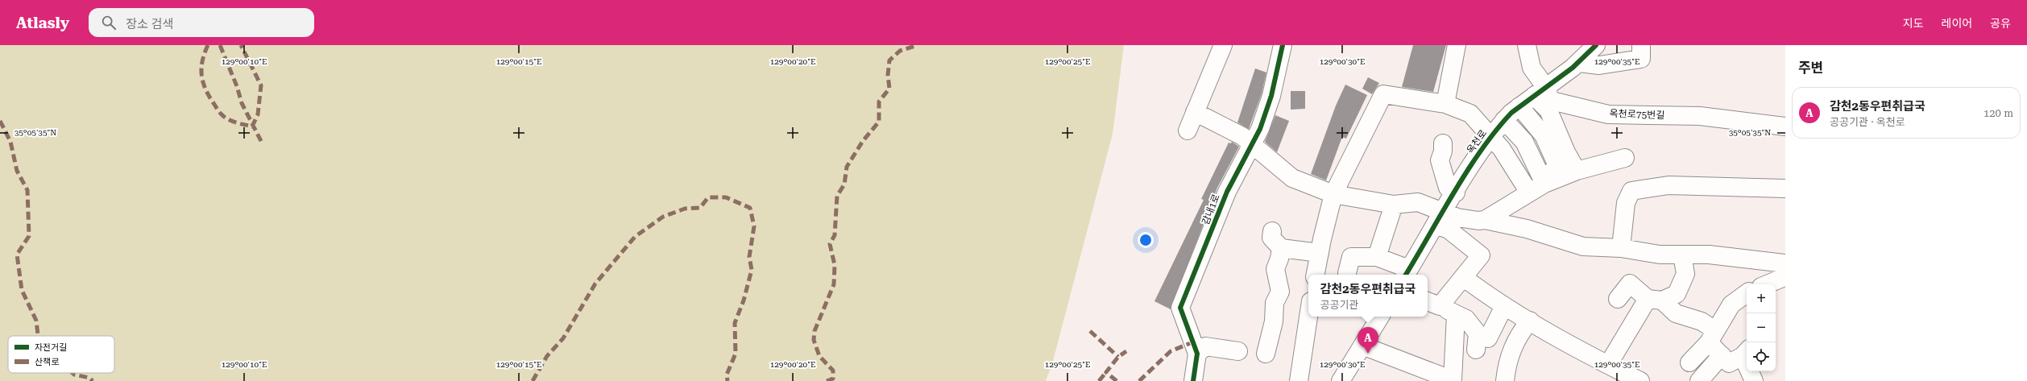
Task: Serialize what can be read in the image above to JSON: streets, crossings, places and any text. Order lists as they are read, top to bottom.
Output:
{
  "streets": {
    "street": ["옥천로75번길", "옥천로", "감내1로"]
  },
  "crossings": [
    ["옥천로75번길", "옥천로"]
  ],
  "legend": ["자전거길", "산책로"],
  "page": {
    "header": "Atlasly",
    "search": "장소 검색",
    "nav": ["지도", "레이어", "공유"],
    "heading": "주변",
    "list": [
      {
        "mark": "A",
        "name": "감천2동우편취급국",
        "note": "공공기관 · 옥천로",
        "value": "120 m"
      }
    ],
    "popup": ["감천2동우편취급국", "공공기관"],
    "map_buttons": ["+", "−"],
    "pins": "A"
  },
  "coordinates": [
    "129°00'10\"E",
    "129°00'15\"E",
    "129°00'20\"E",
    "129°00'25\"E",
    "129°00'30\"E",
    "129°00'35\"E",
    "35°05'35\"N"
  ]
}
